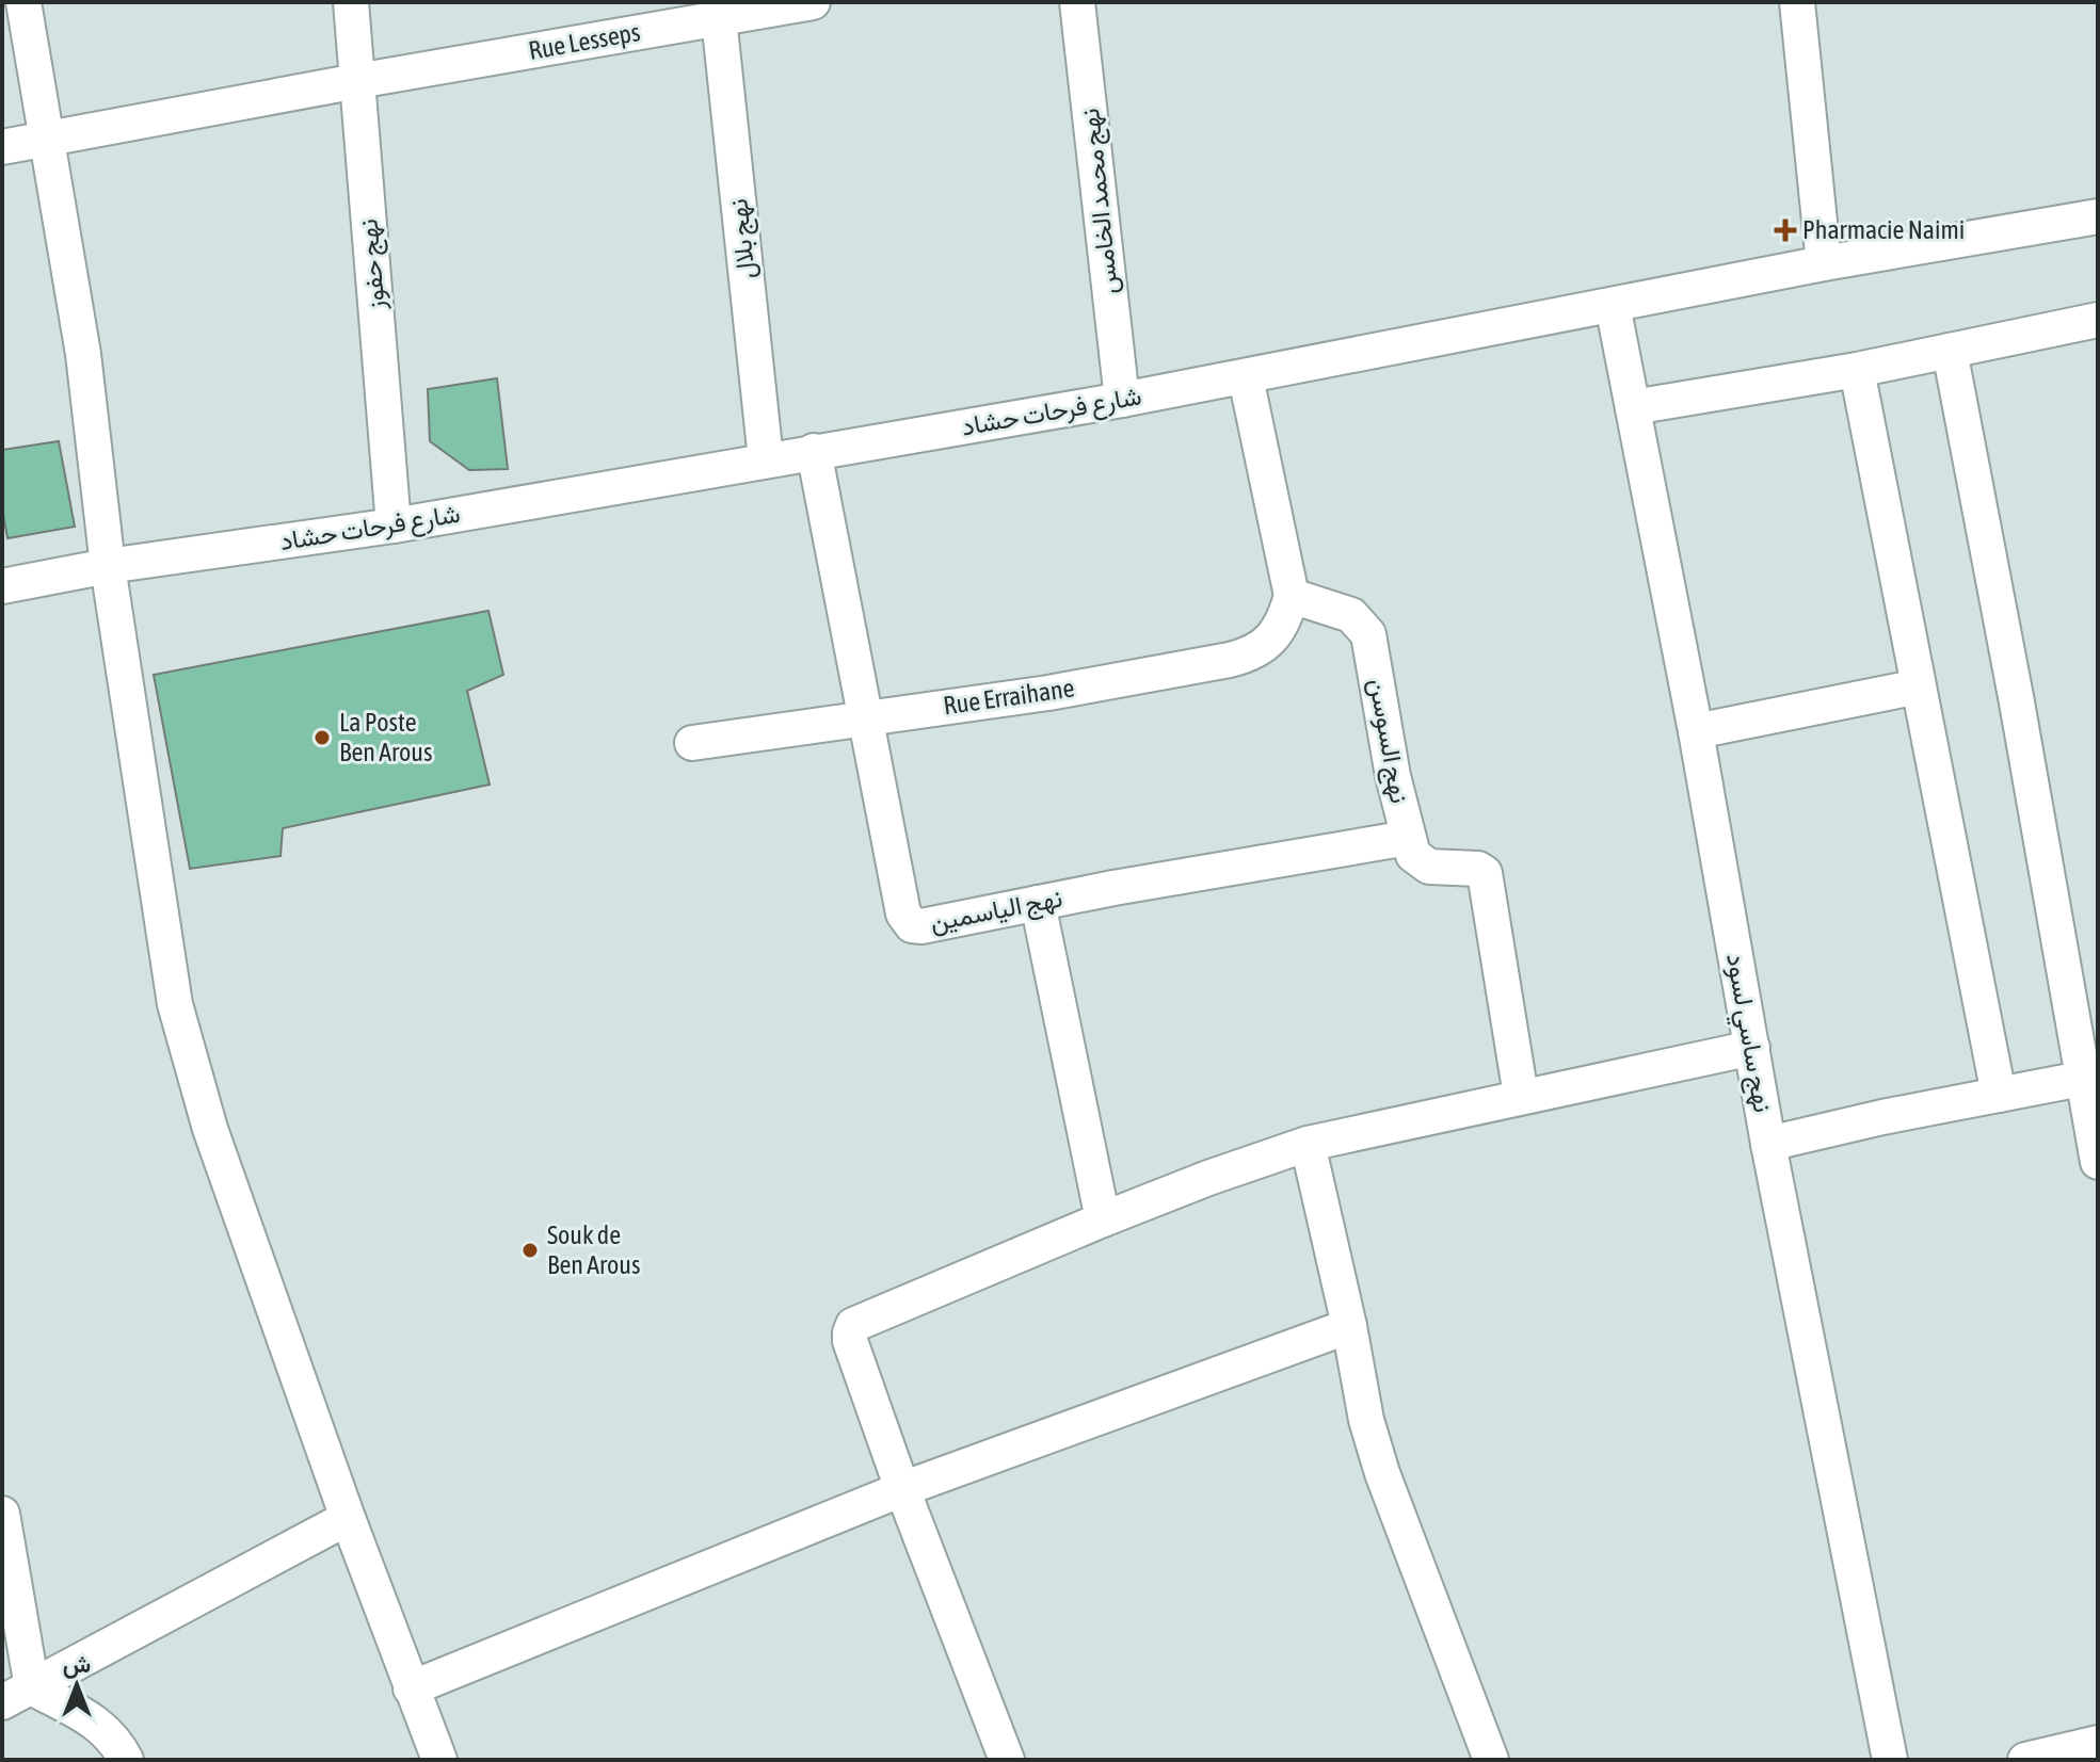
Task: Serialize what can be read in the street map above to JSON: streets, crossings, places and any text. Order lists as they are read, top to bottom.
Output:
{
  "streets": {
    "street": [
      "Rue Lesseps",
      "نهج محمد الخامس",
      "نهج بلال",
      "نهج حفوز",
      "شارع فرحات حشاد",
      "Rue Erraihane",
      "نهج السوسن",
      "نهج الياسمين",
      "نهج ساسي لسود"
    ]
  },
  "crossings": [
    ["Rue Lesseps", "نهج بلال"],
    ["Rue Lesseps", "نهج حفوز"],
    ["نهج محمد الخامس", "شارع فرحات حشاد"],
    ["نهج بلال", "شارع فرحات حشاد"],
    ["نهج حفوز", "شارع فرحات حشاد"],
    ["شارع فرحات حشاد", "نهج الياسمين"],
    ["شارع فرحات حشاد", "نهج ساسي لسود"],
    ["Rue Erraihane", "نهج السوسن"],
    ["Rue Erraihane", "نهج الياسمين"],
    ["نهج السوسن", "نهج الياسمين"]
  ],
  "places": {
    "health": ["Pharmacie Naimi"],
    "other": ["La Poste Ben Arous", "Souk de Ben Arous"]
  },
  "north": "top"
}
